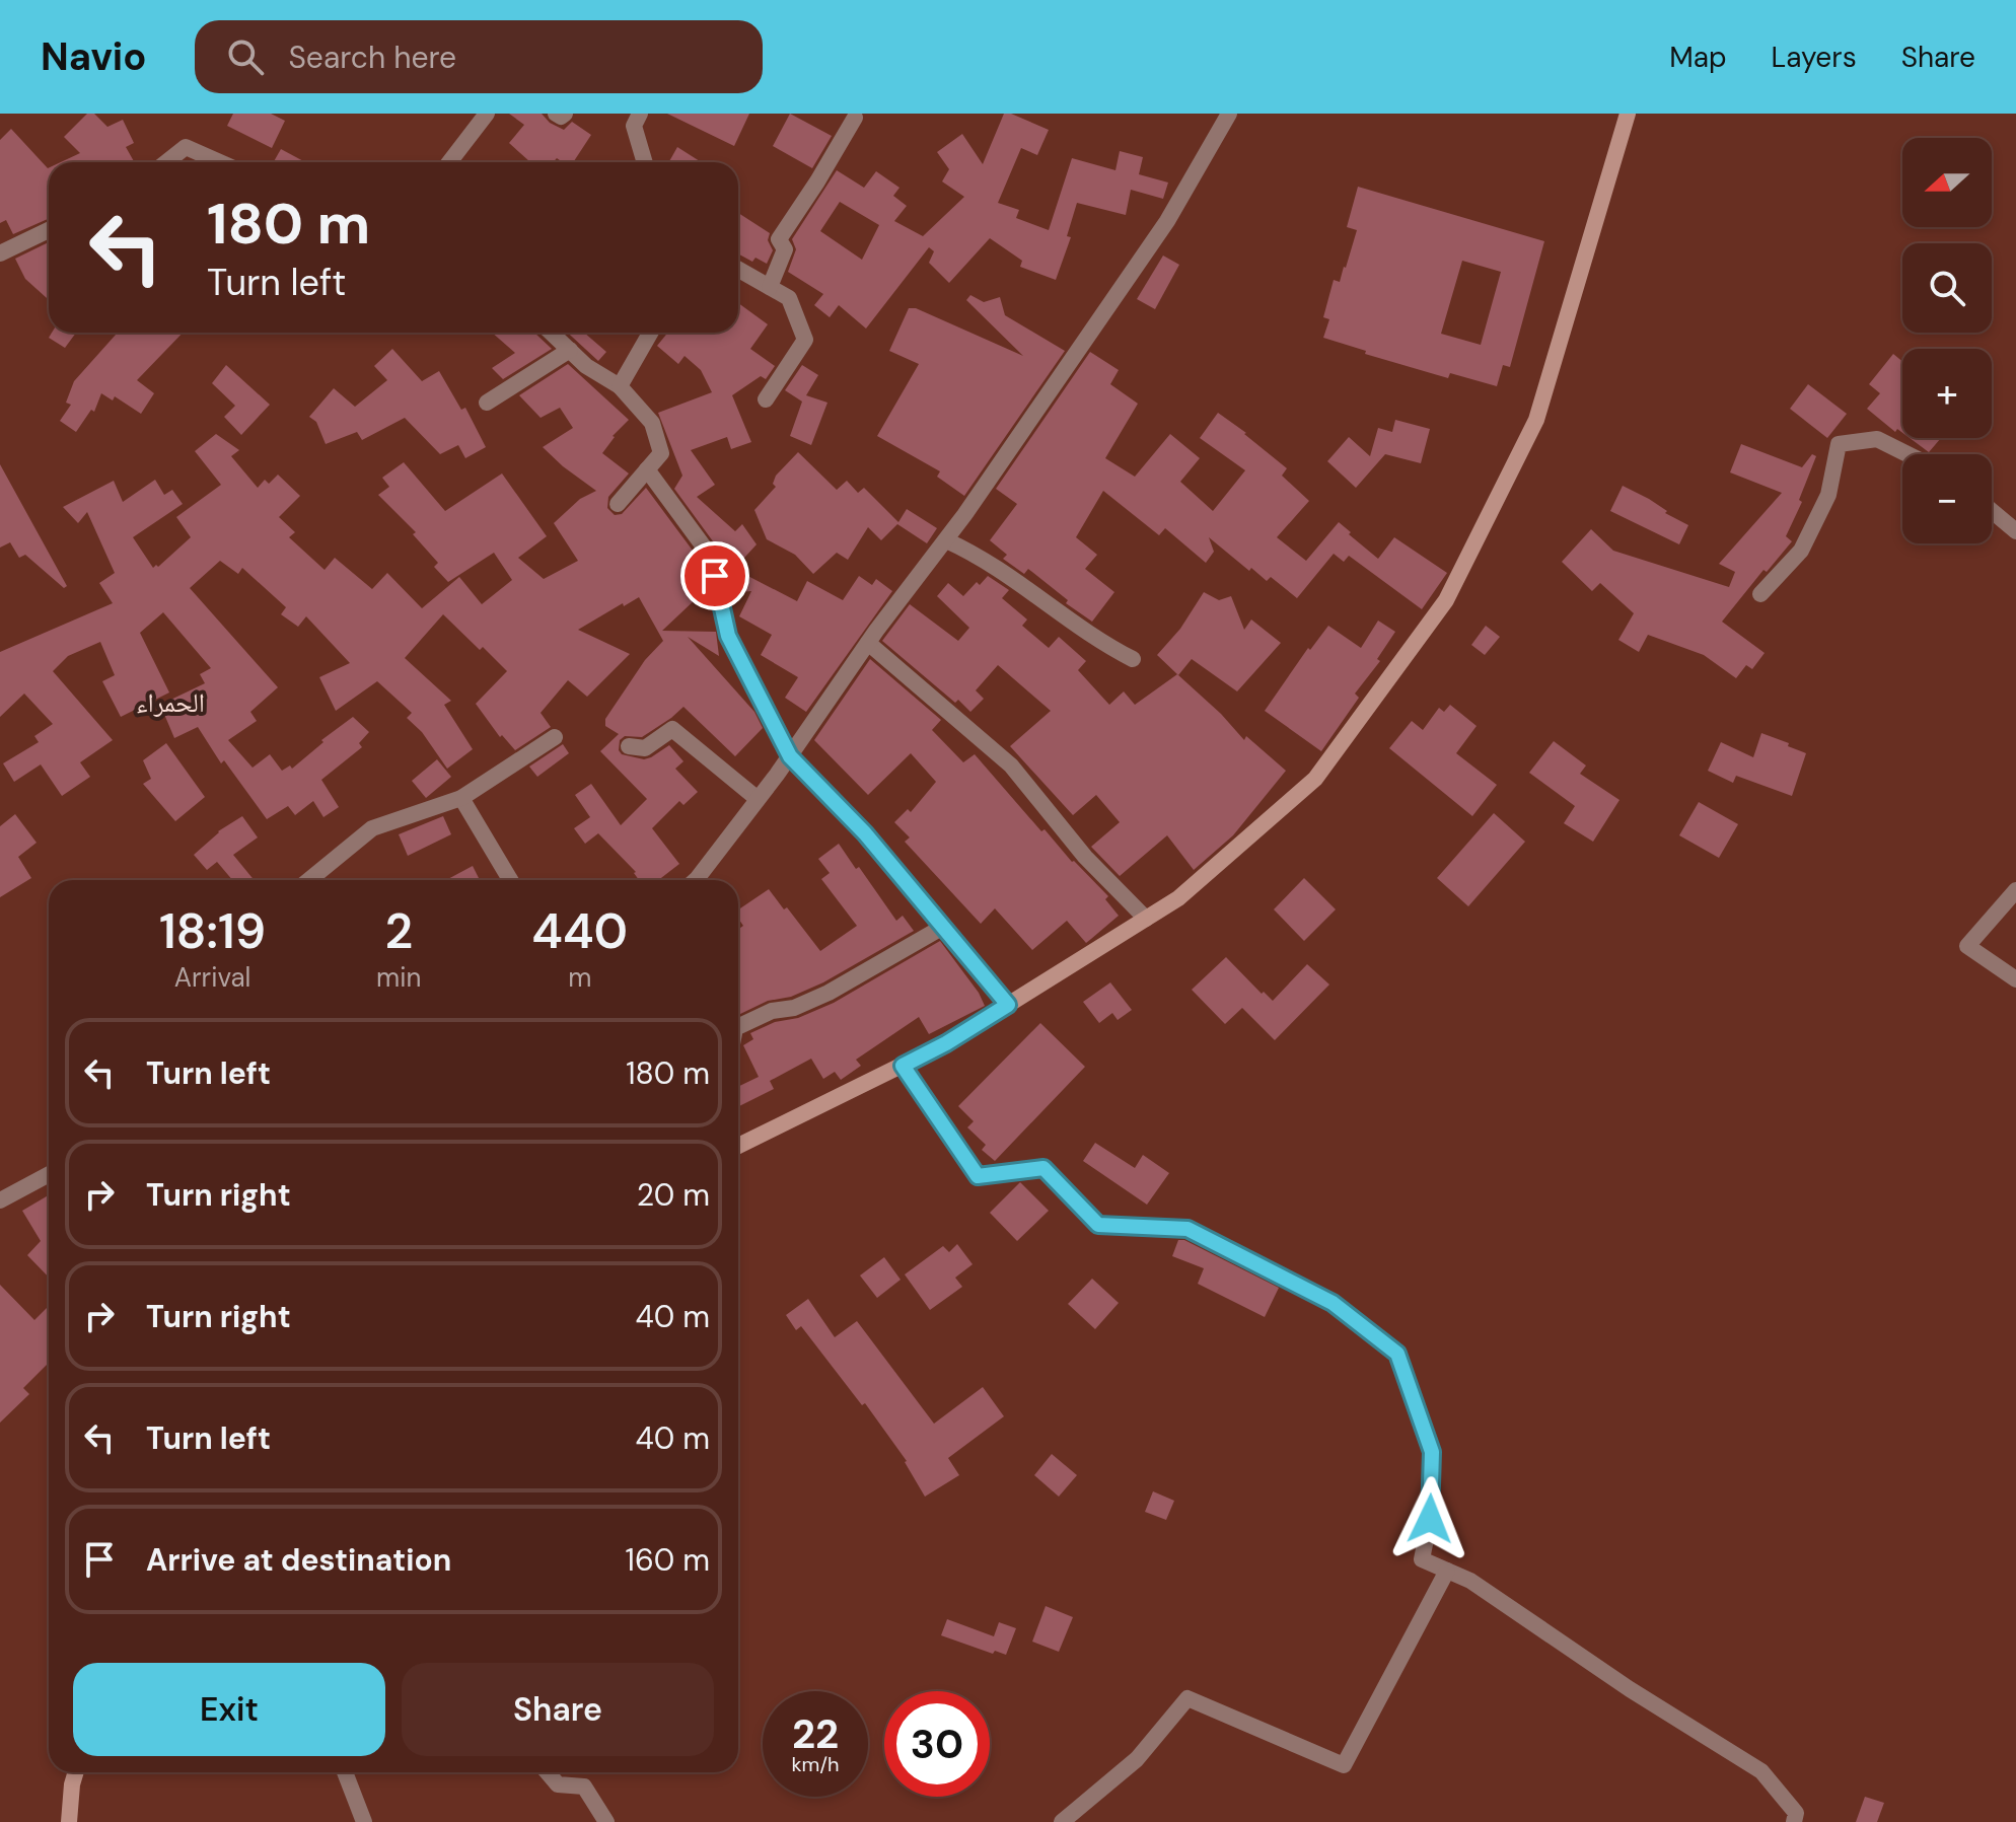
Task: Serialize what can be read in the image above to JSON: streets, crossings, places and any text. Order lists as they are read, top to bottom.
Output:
{
  "districts": ["الحمراء"],
  "north": "left",
  "page": {
    "header": "Navio",
    "search": "Search here",
    "nav": ["Map", "Layers", "Share"],
    "map_buttons": ["+", "−"],
    "turn": ["180 m", "Turn left"],
    "eta": [
      "18:19",
      "Arrival",
      "2",
      "min",
      "440",
      "m"
    ],
    "list": [
      {
        "name": "Turn left",
        "value": "180 m"
      },
      {
        "name": "Turn right",
        "value": "20 m"
      },
      {
        "name": "Turn right",
        "value": "40 m"
      },
      {
        "name": "Turn left",
        "value": "40 m"
      },
      {
        "name": "Arrive at destination",
        "value": "160 m"
      }
    ],
    "buttons": ["Exit", "Share"],
    "speed": "22 km/h",
    "limit": "30"
  }
}
